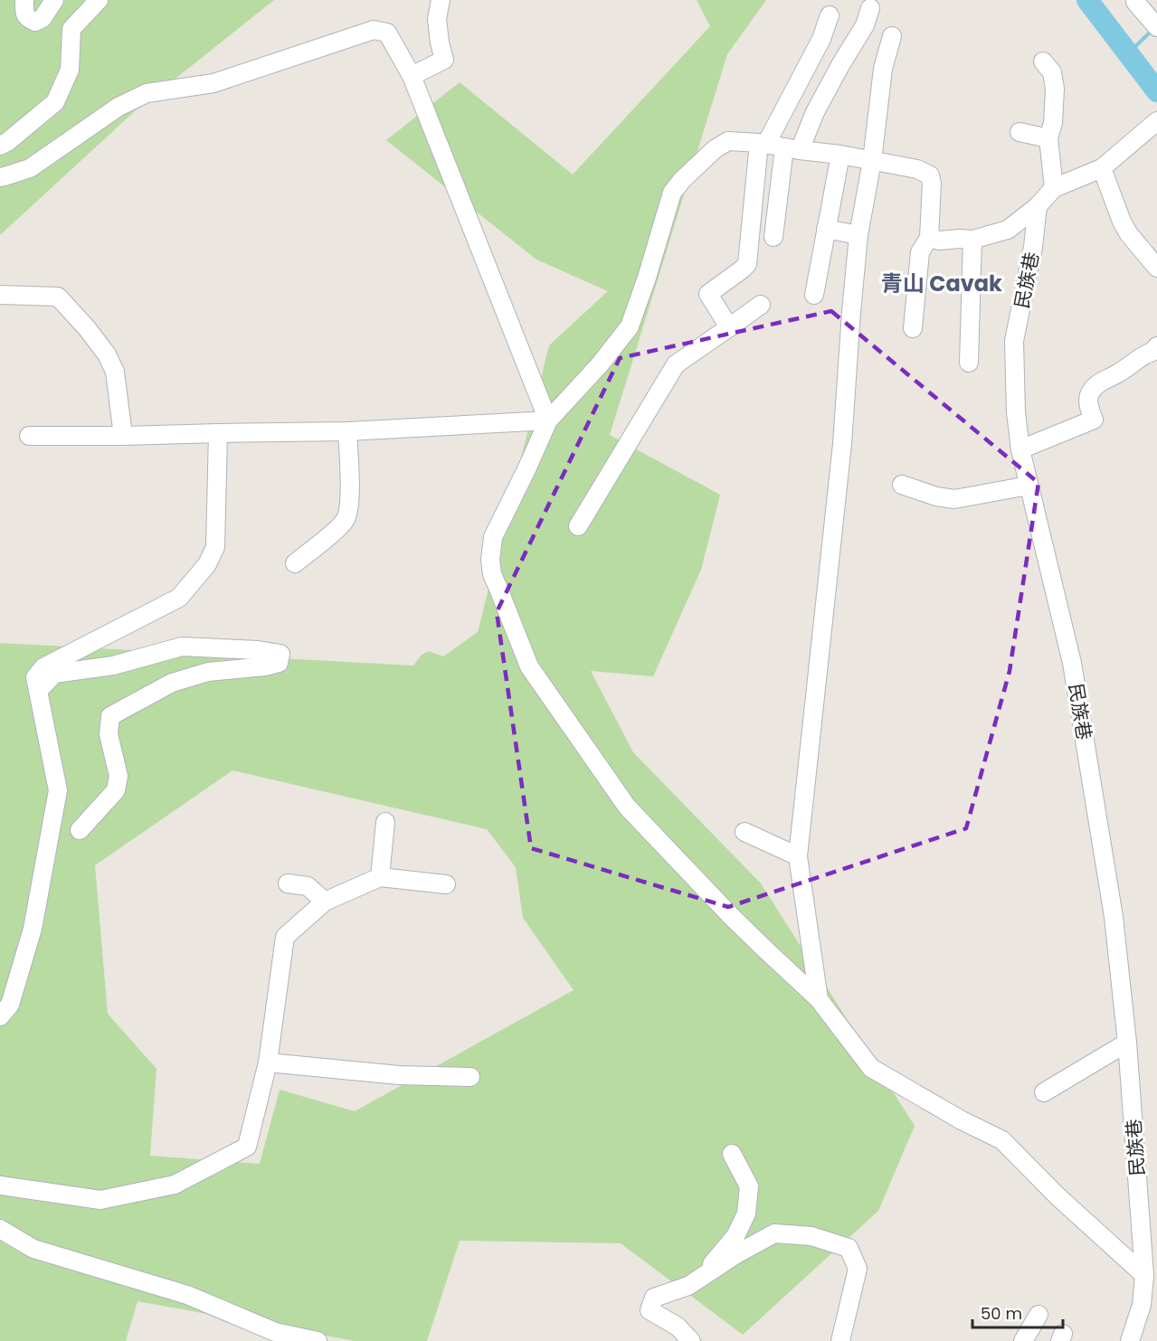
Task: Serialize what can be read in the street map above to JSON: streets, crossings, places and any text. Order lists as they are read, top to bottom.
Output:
{
  "streets": {
    "street": ["民族巷"]
  },
  "districts": ["青山 Cavak"],
  "scale_bar": "50 m"
}
